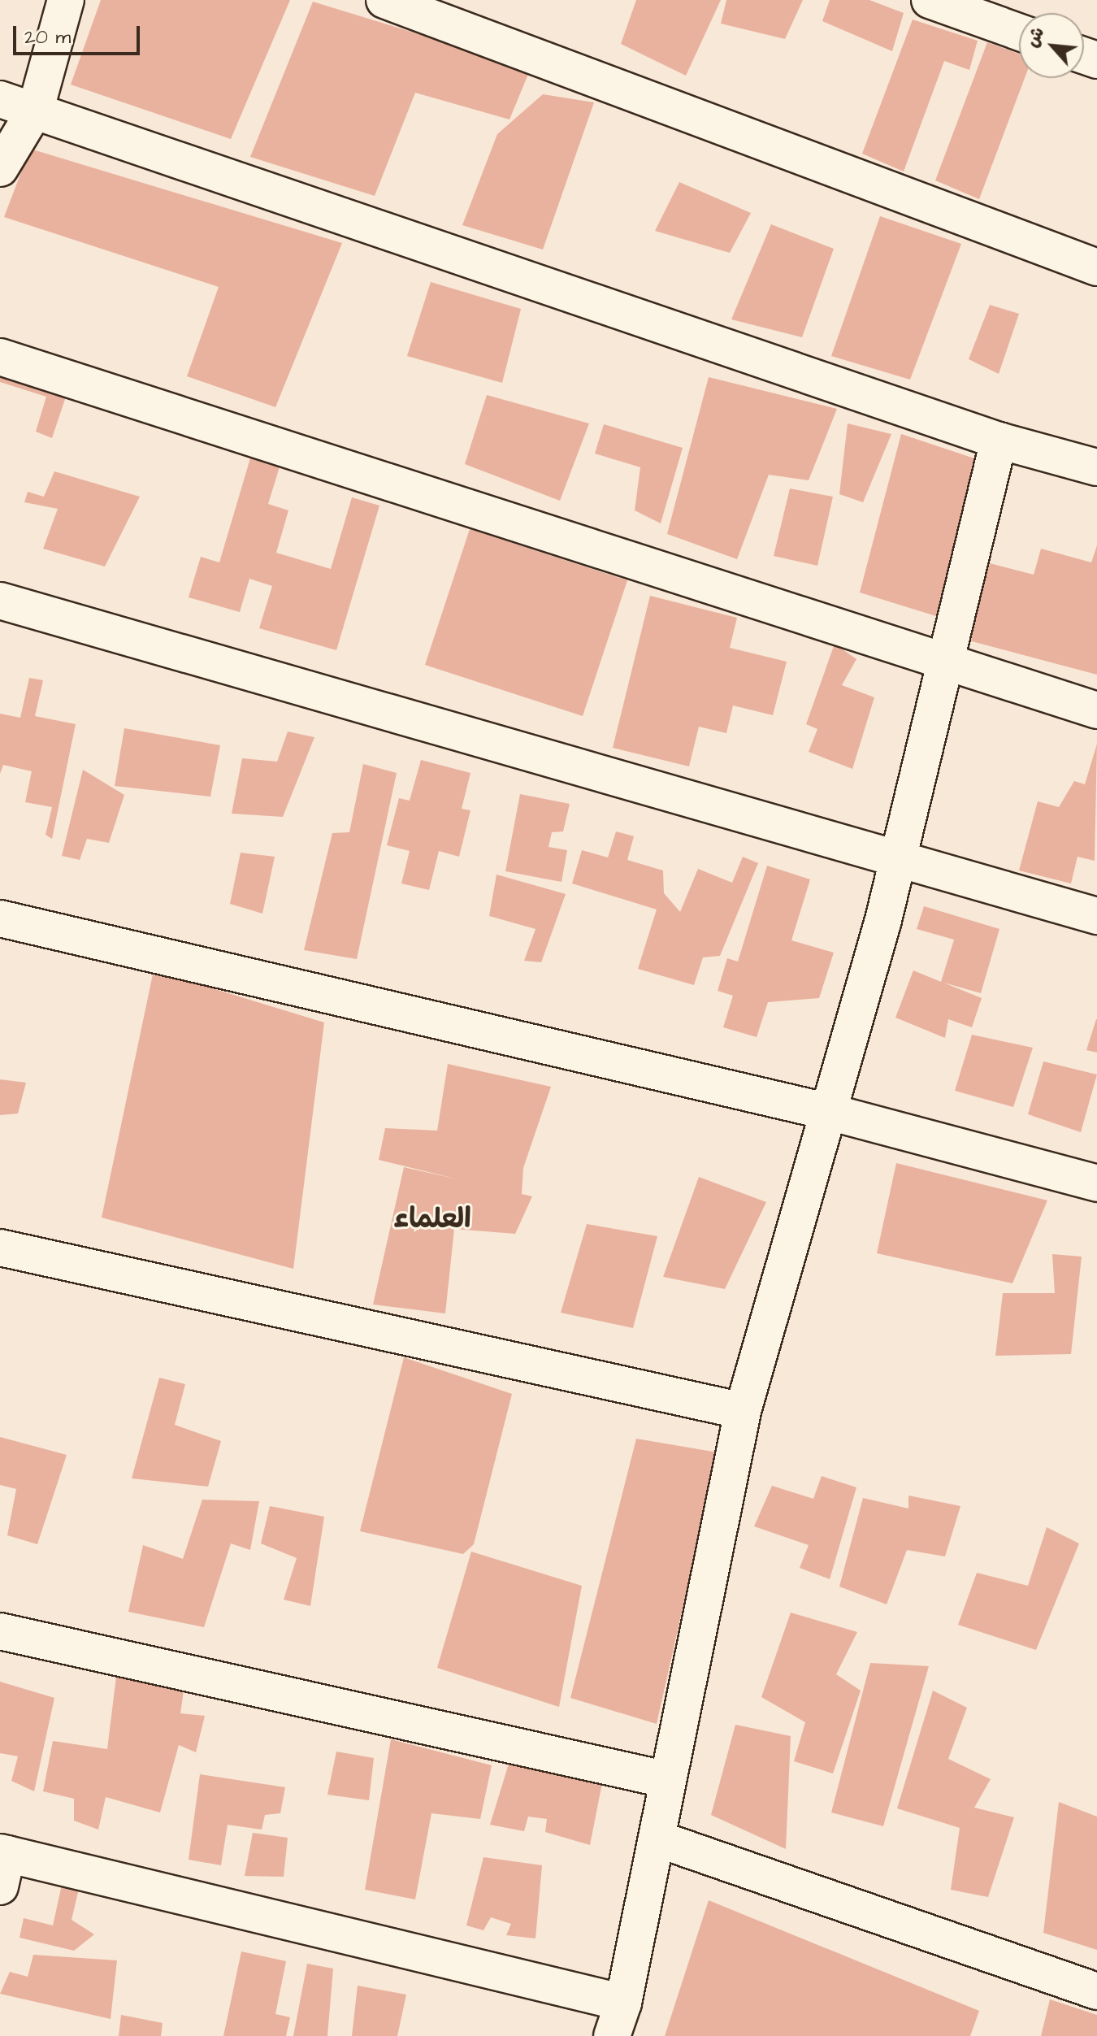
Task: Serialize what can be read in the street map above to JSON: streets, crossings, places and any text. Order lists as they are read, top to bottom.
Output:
{
  "districts": ["العلماء"],
  "scale_bar": "20 m",
  "north": "top left"
}
